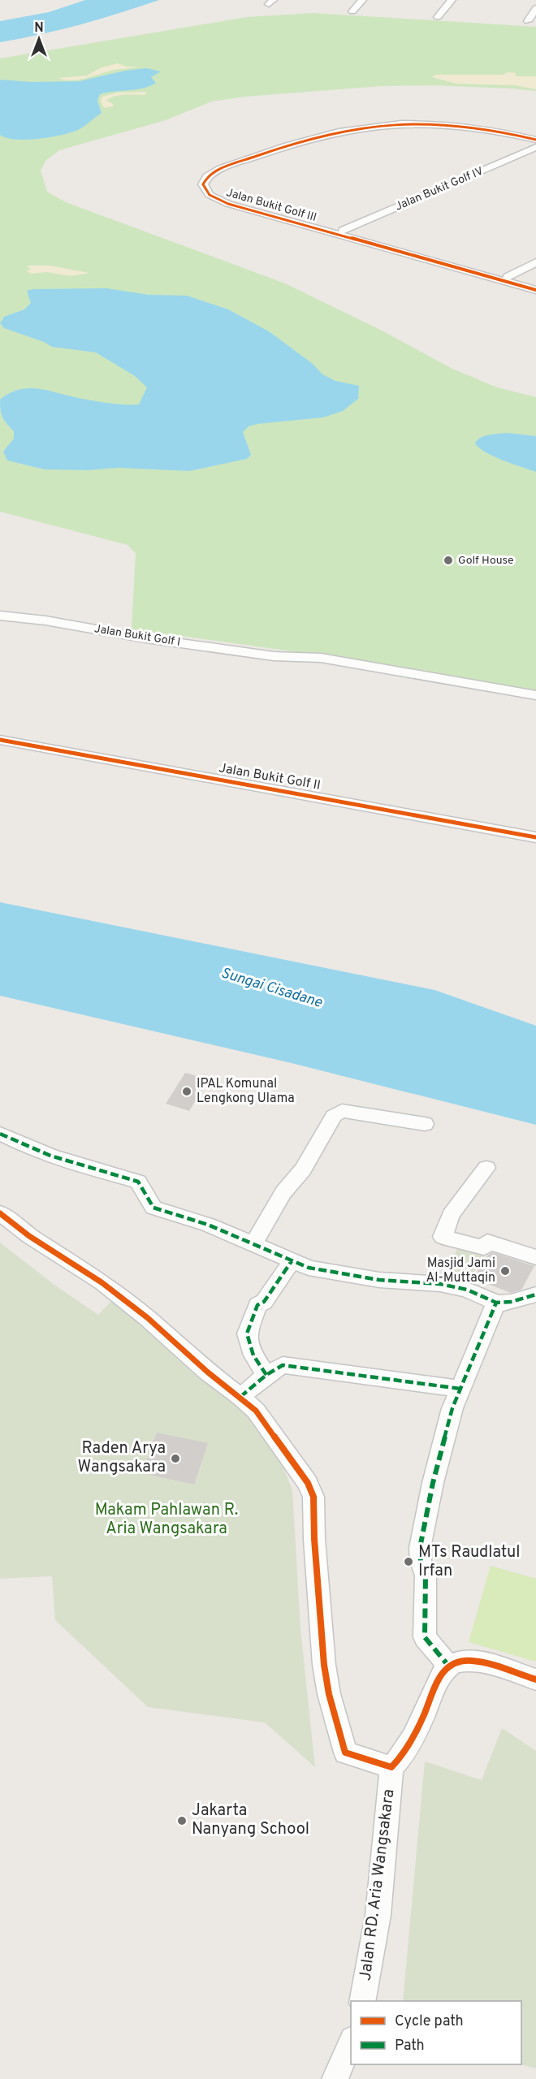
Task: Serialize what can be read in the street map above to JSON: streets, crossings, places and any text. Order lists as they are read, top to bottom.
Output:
{
  "streets": {
    "street": [
      "Jalan Bukit Golf IV",
      "Jalan Bukit Golf III",
      "Jalan Bukit Golf I",
      "Jalan Bukit Golf II",
      "Jalan RD. Aria Wangsakara"
    ]
  },
  "crossings": [
    ["Jalan Bukit Golf IV", "Jalan Bukit Golf III"]
  ],
  "water": ["Sungai Cisadane"],
  "parks": ["Makam Pahlawan R. Aria Wangsakara"],
  "places": [
    "Golf House",
    "IPAL Komunal Lengkong Ulama",
    "Masjid Jami Al-Muttaqin",
    "Raden Arya Wangsakara",
    "MTs Raudlatul Irfan",
    "Jakarta Nanyang School"
  ],
  "legend": ["Cycle path", "Path"],
  "north": "top"
}
